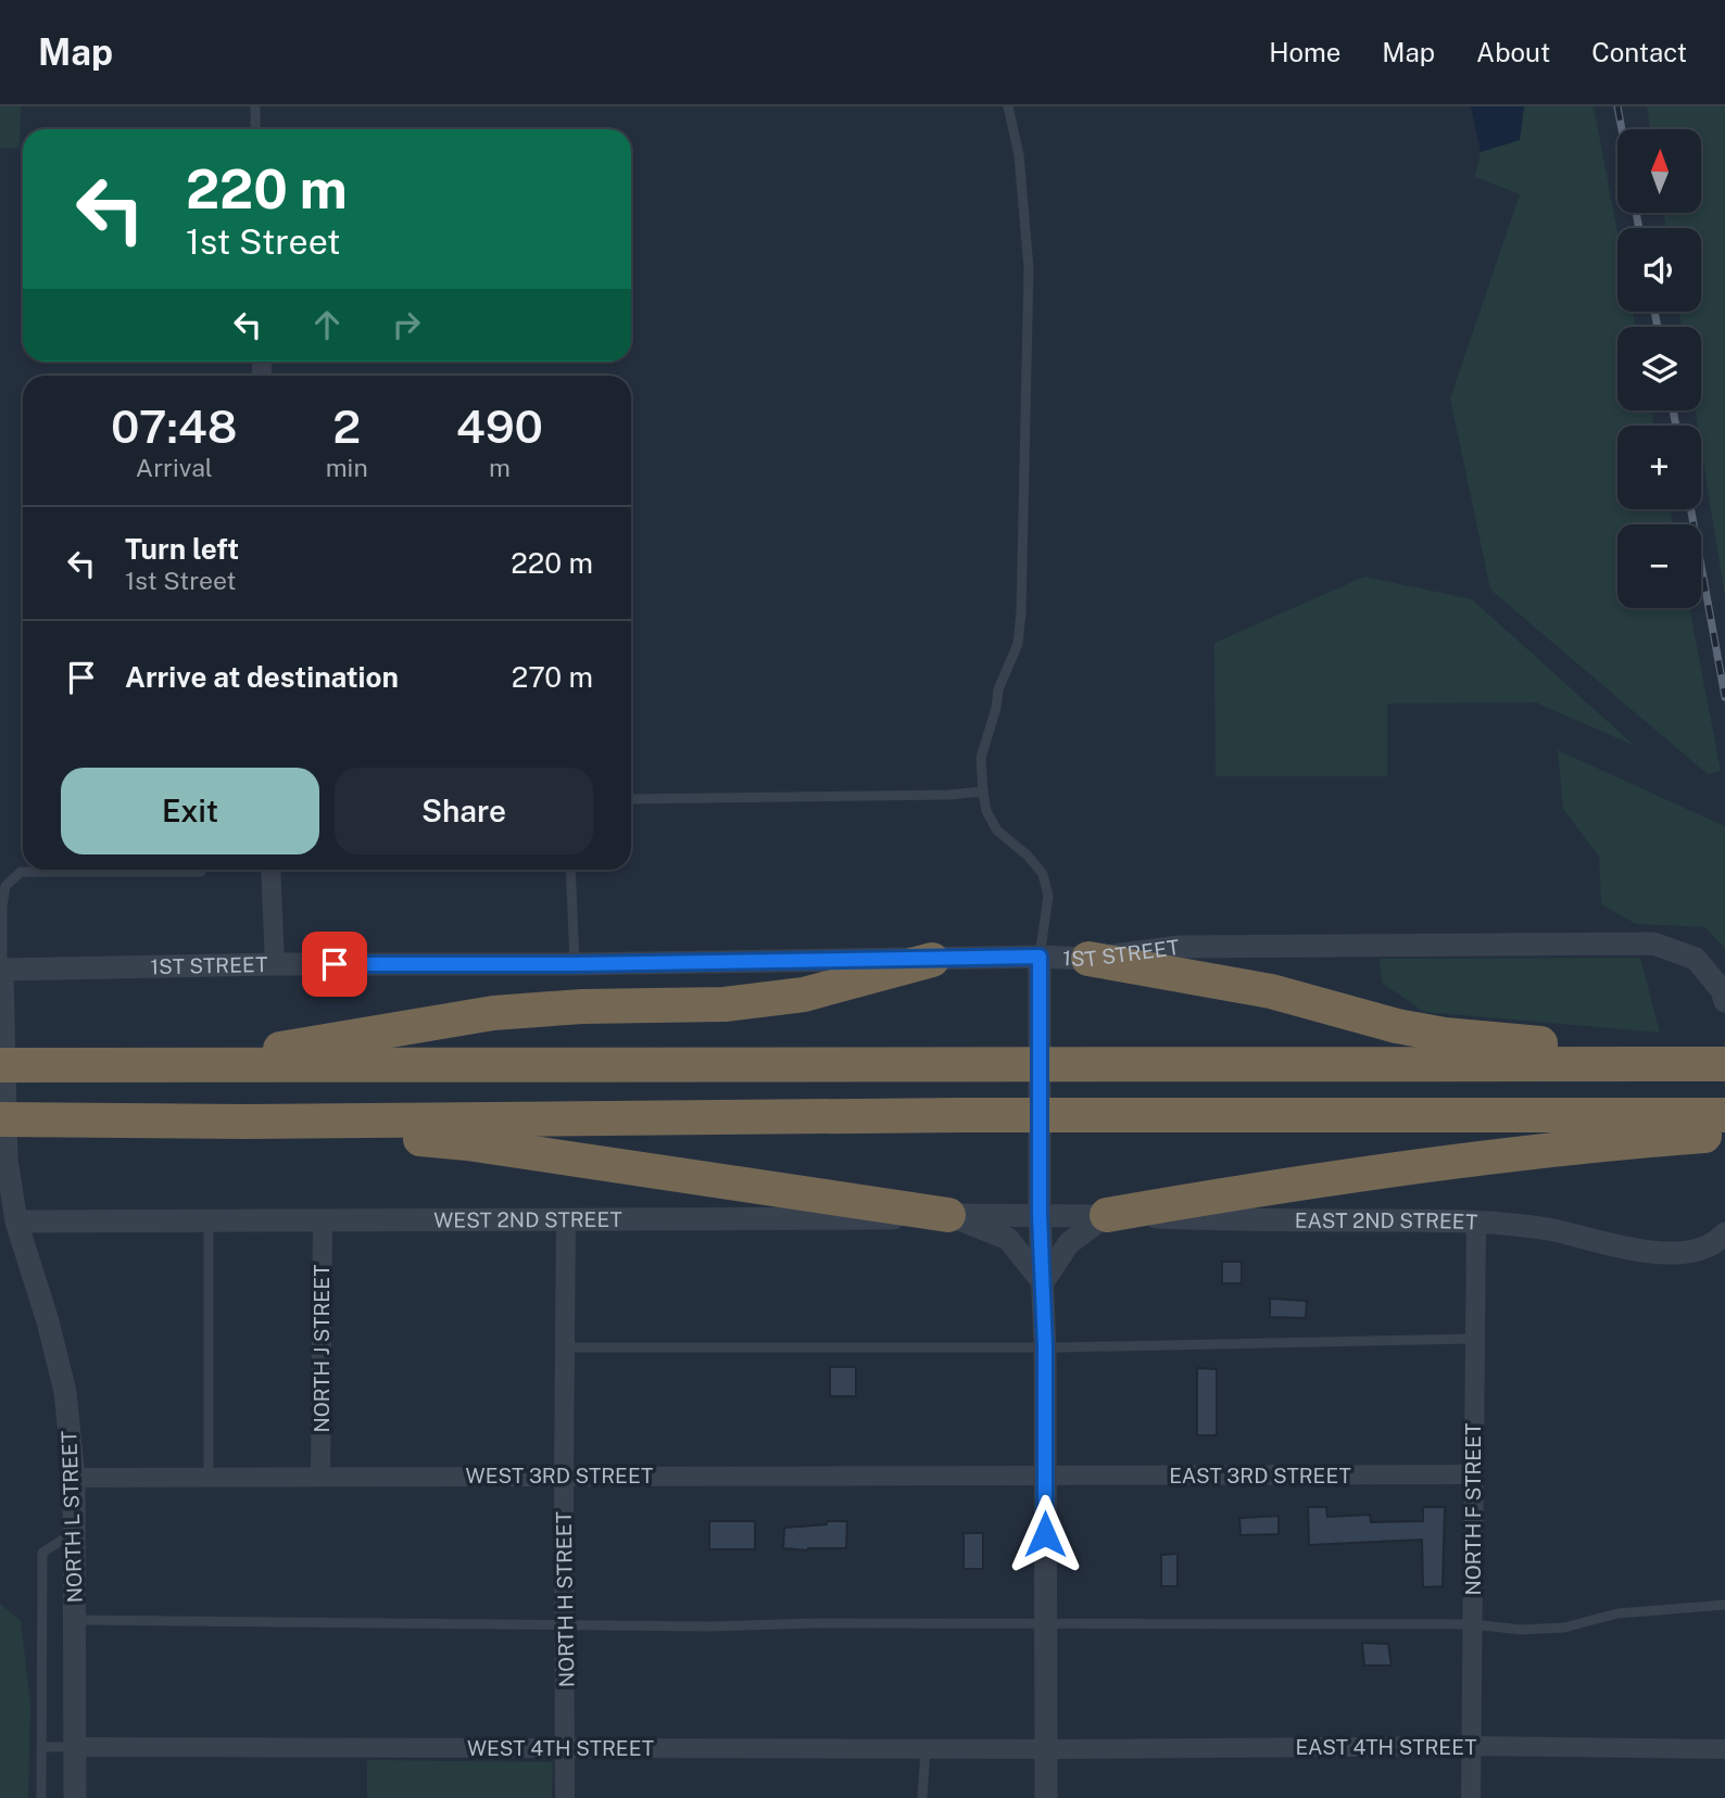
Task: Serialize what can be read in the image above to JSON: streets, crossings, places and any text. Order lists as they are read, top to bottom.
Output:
{
  "streets": {
    "street": [
      "1ST STREET",
      "WEST 2ND STREET",
      "EAST 2ND STREET",
      "NORTH J STREET",
      "WEST 3RD STREET",
      "EAST 3RD STREET",
      "NORTH F STREET",
      "NORTH L STREET",
      "NORTH H STREET",
      "EAST 4TH STREET",
      "WEST 4TH STREET"
    ]
  },
  "crossings": [
    ["1ST STREET", "NORTH L STREET"],
    ["WEST 2ND STREET", "EAST 2ND STREET"],
    ["WEST 2ND STREET", "NORTH J STREET"],
    ["WEST 2ND STREET", "NORTH L STREET"],
    ["WEST 2ND STREET", "NORTH H STREET"],
    ["EAST 2ND STREET", "NORTH F STREET"],
    ["NORTH J STREET", "WEST 3RD STREET"],
    ["WEST 3RD STREET", "EAST 3RD STREET"],
    ["WEST 3RD STREET", "NORTH L STREET"],
    ["WEST 3RD STREET", "NORTH H STREET"],
    ["EAST 3RD STREET", "NORTH F STREET"],
    ["NORTH F STREET", "EAST 4TH STREET"],
    ["NORTH L STREET", "WEST 4TH STREET"],
    ["NORTH H STREET", "WEST 4TH STREET"],
    ["EAST 4TH STREET", "WEST 4TH STREET"]
  ],
  "north": "top",
  "page": {
    "header": "Map",
    "nav": [
      "Home",
      "Map",
      "About",
      "Contact"
    ],
    "map_buttons": ["+", "−"],
    "turn": ["220 m", "1st Street"],
    "eta": [
      "07:48",
      "Arrival",
      "2",
      "min",
      "490",
      "m"
    ],
    "list": [
      {
        "name": "Turn left",
        "note": "1st Street",
        "value": "220 m"
      },
      {
        "name": "Arrive at destination",
        "value": "270 m"
      }
    ],
    "buttons": ["Exit", "Share"]
  }
}
